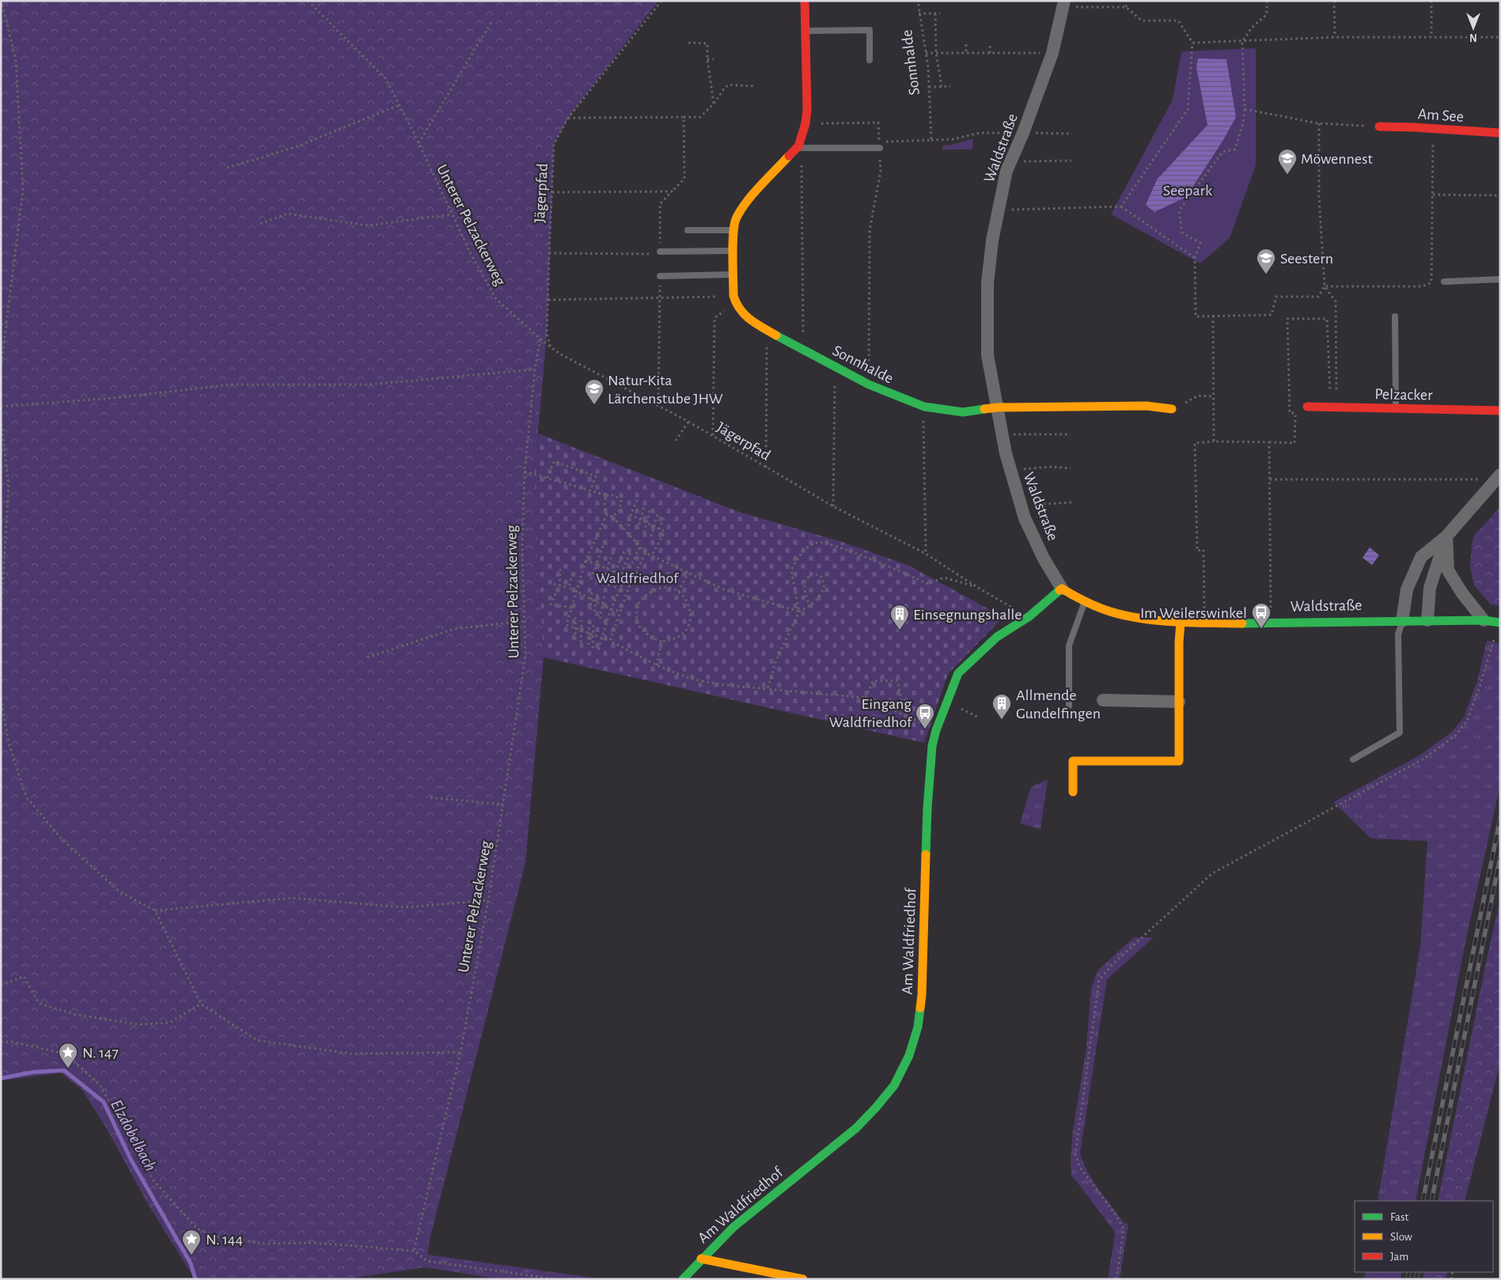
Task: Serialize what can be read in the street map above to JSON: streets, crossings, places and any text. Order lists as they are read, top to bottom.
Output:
{
  "streets": {
    "street": [
      "Sonnhalde",
      "Am See",
      "Waldstraße",
      "Pelzacker",
      "Am Waldfriedhof"
    ],
    "path": ["Jägerpfad", "Unterer Pelzackerweg"]
  },
  "crossings": [
    ["Sonnhalde", "Waldstraße"],
    ["Waldstraße", "Am Waldfriedhof"],
    ["Jägerpfad", "Am Waldfriedhof"]
  ],
  "water": ["Elzdobelbach"],
  "parks": ["Seepark", "Waldfriedhof"],
  "places": {
    "school or university": ["Möwennest", "Seestern", "Natur-Kita Lärchenstube JHW"],
    "bus stop": ["Im Weilerswinkel", "Eingang Waldfriedhof"],
    "building": ["Einsegnungshalle", "Allmende Gundelfingen"],
    "place": ["N. 147", "N. 144"]
  },
  "legend": ["Fast", "Slow", "Jam"],
  "north": "bottom"
}
